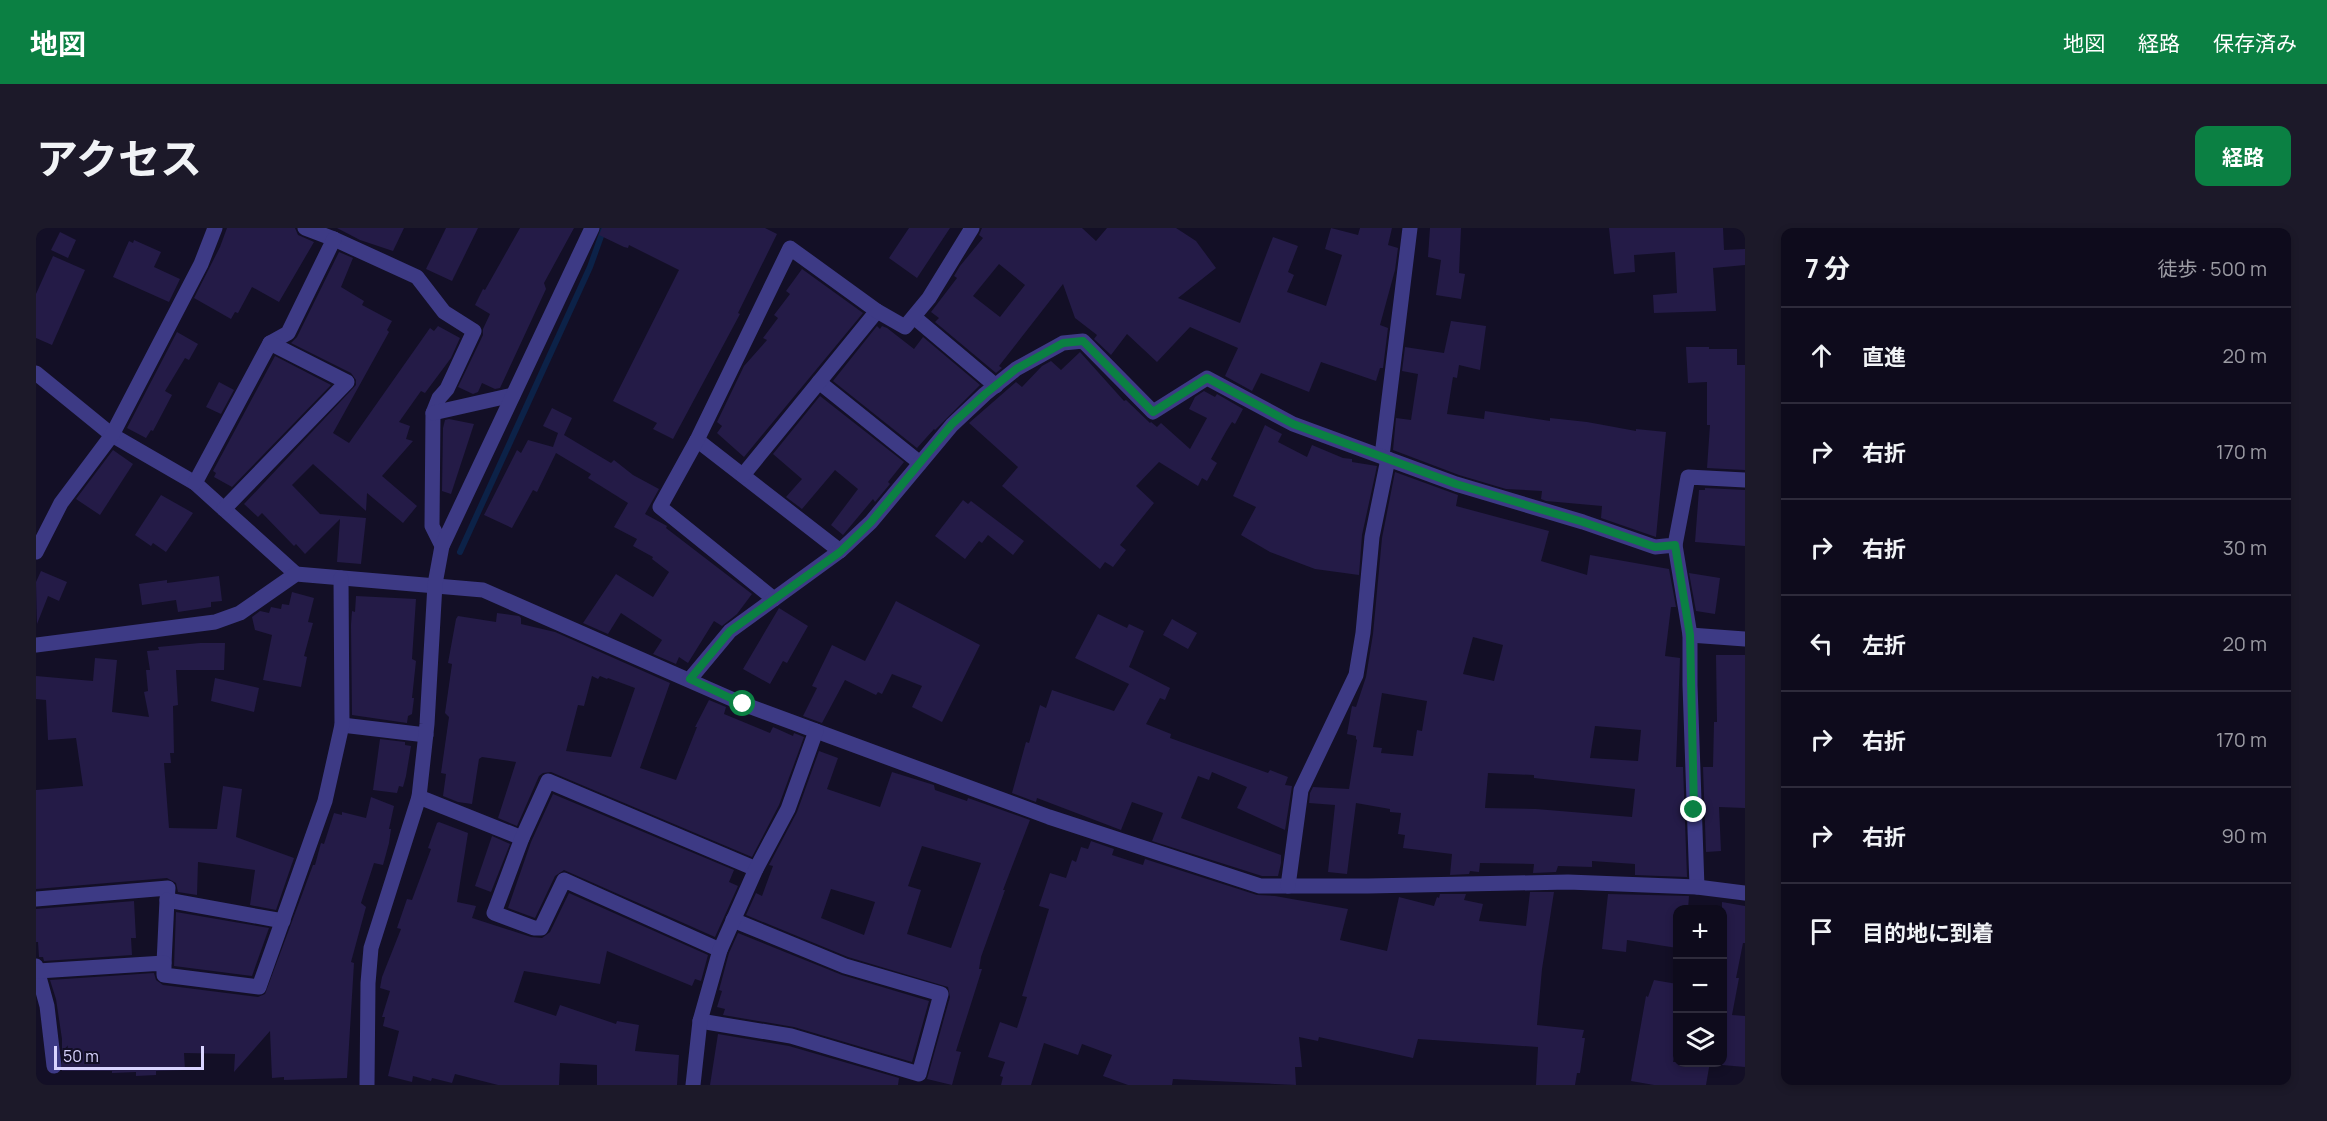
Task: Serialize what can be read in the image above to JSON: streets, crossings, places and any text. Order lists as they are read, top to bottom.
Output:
{
  "scale_bar": "50 m",
  "page": {
    "header": "地図",
    "nav": ["地図", "経路", "保存済み"],
    "title": "アクセス",
    "buttons": "経路",
    "heading": ["7 分", "徒歩 · 500 m"],
    "list": [
      ["直進", "20 m"],
      ["右折", "170 m"],
      ["右折", "30 m"],
      ["左折", "20 m"],
      ["右折", "170 m"],
      ["右折", "90 m"],
      "目的地に到着"
    ],
    "map_buttons": ["+", "−"],
    "scale": "50 m"
  }
}
